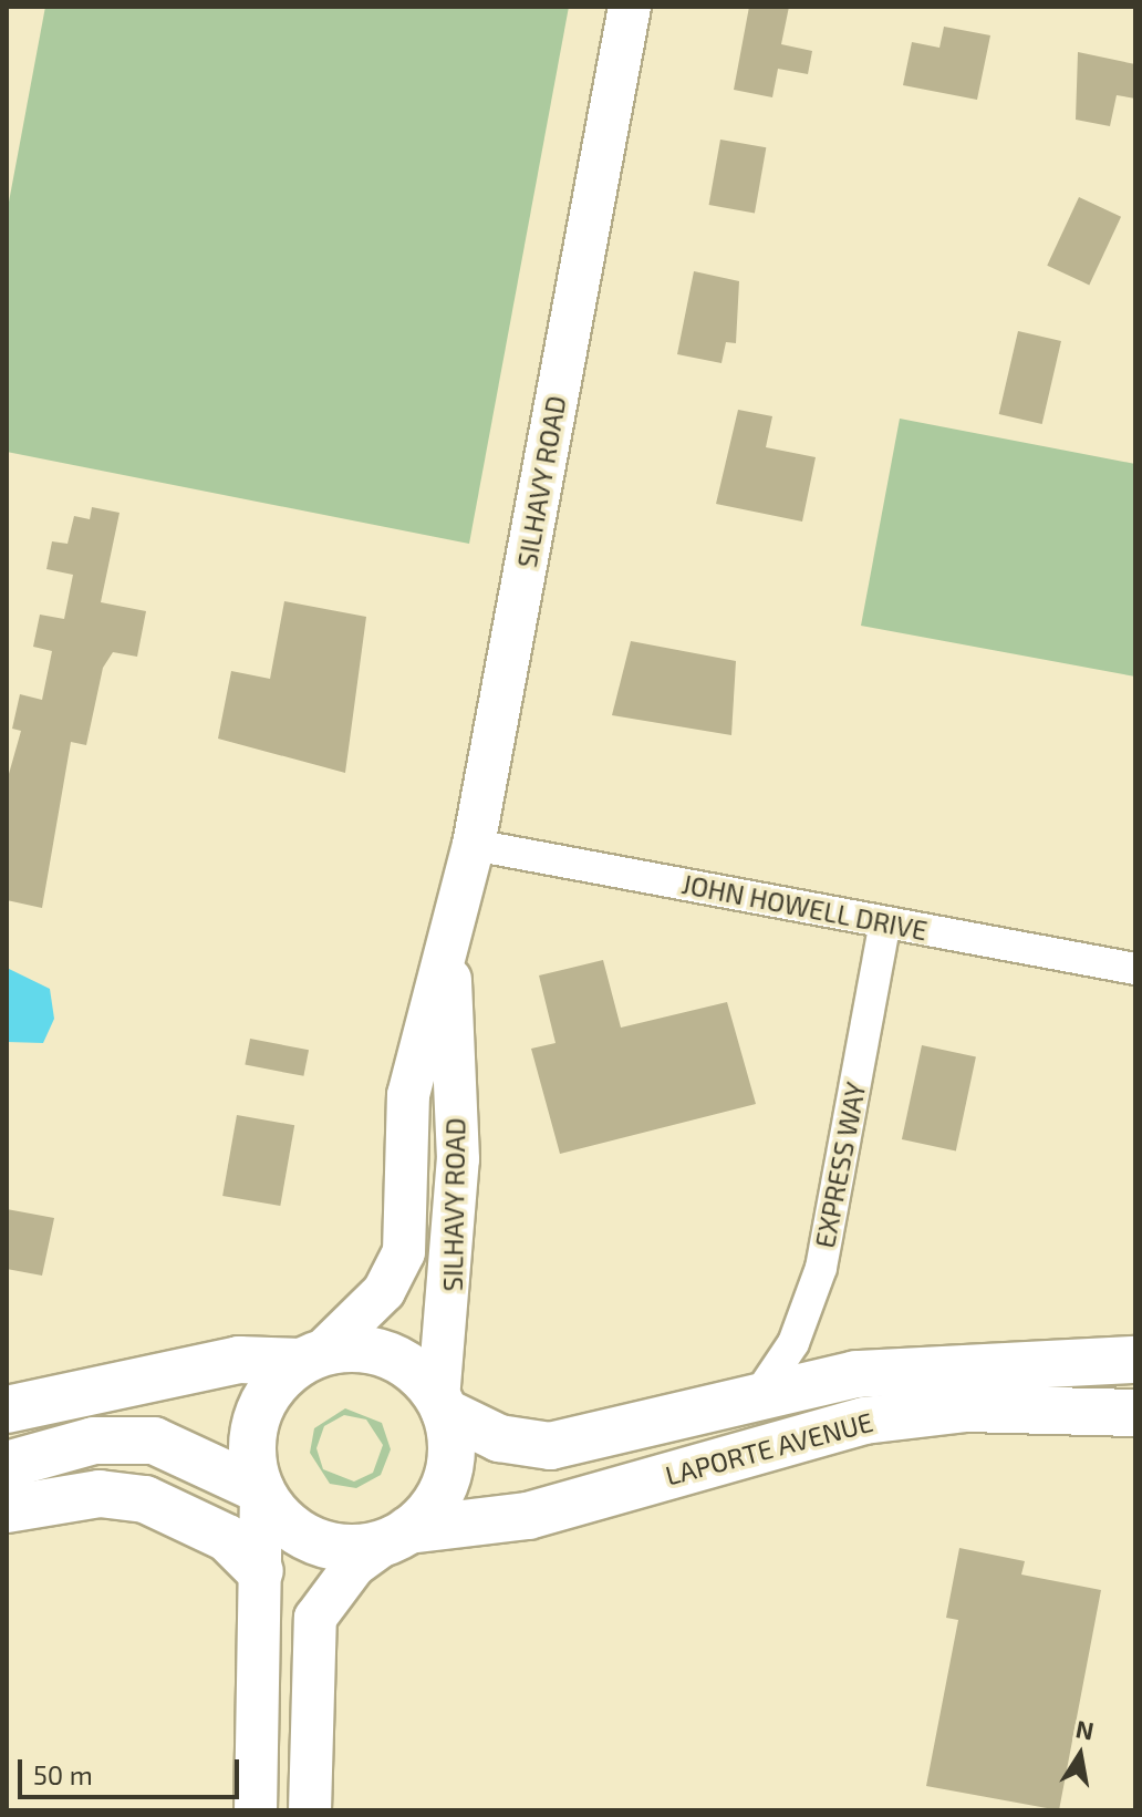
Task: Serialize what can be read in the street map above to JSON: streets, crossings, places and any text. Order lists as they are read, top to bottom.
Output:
{
  "streets": {
    "main road": ["LAPORTE AVENUE"],
    "street": ["SILHAVY ROAD", "JOHN HOWELL DRIVE", "EXPRESS WAY"]
  },
  "crossings": [
    ["SILHAVY ROAD", "JOHN HOWELL DRIVE"],
    ["SILHAVY ROAD", "LAPORTE AVENUE"],
    ["JOHN HOWELL DRIVE", "EXPRESS WAY"],
    ["EXPRESS WAY", "LAPORTE AVENUE"]
  ],
  "scale_bar": "50 m",
  "north": "top"
}
